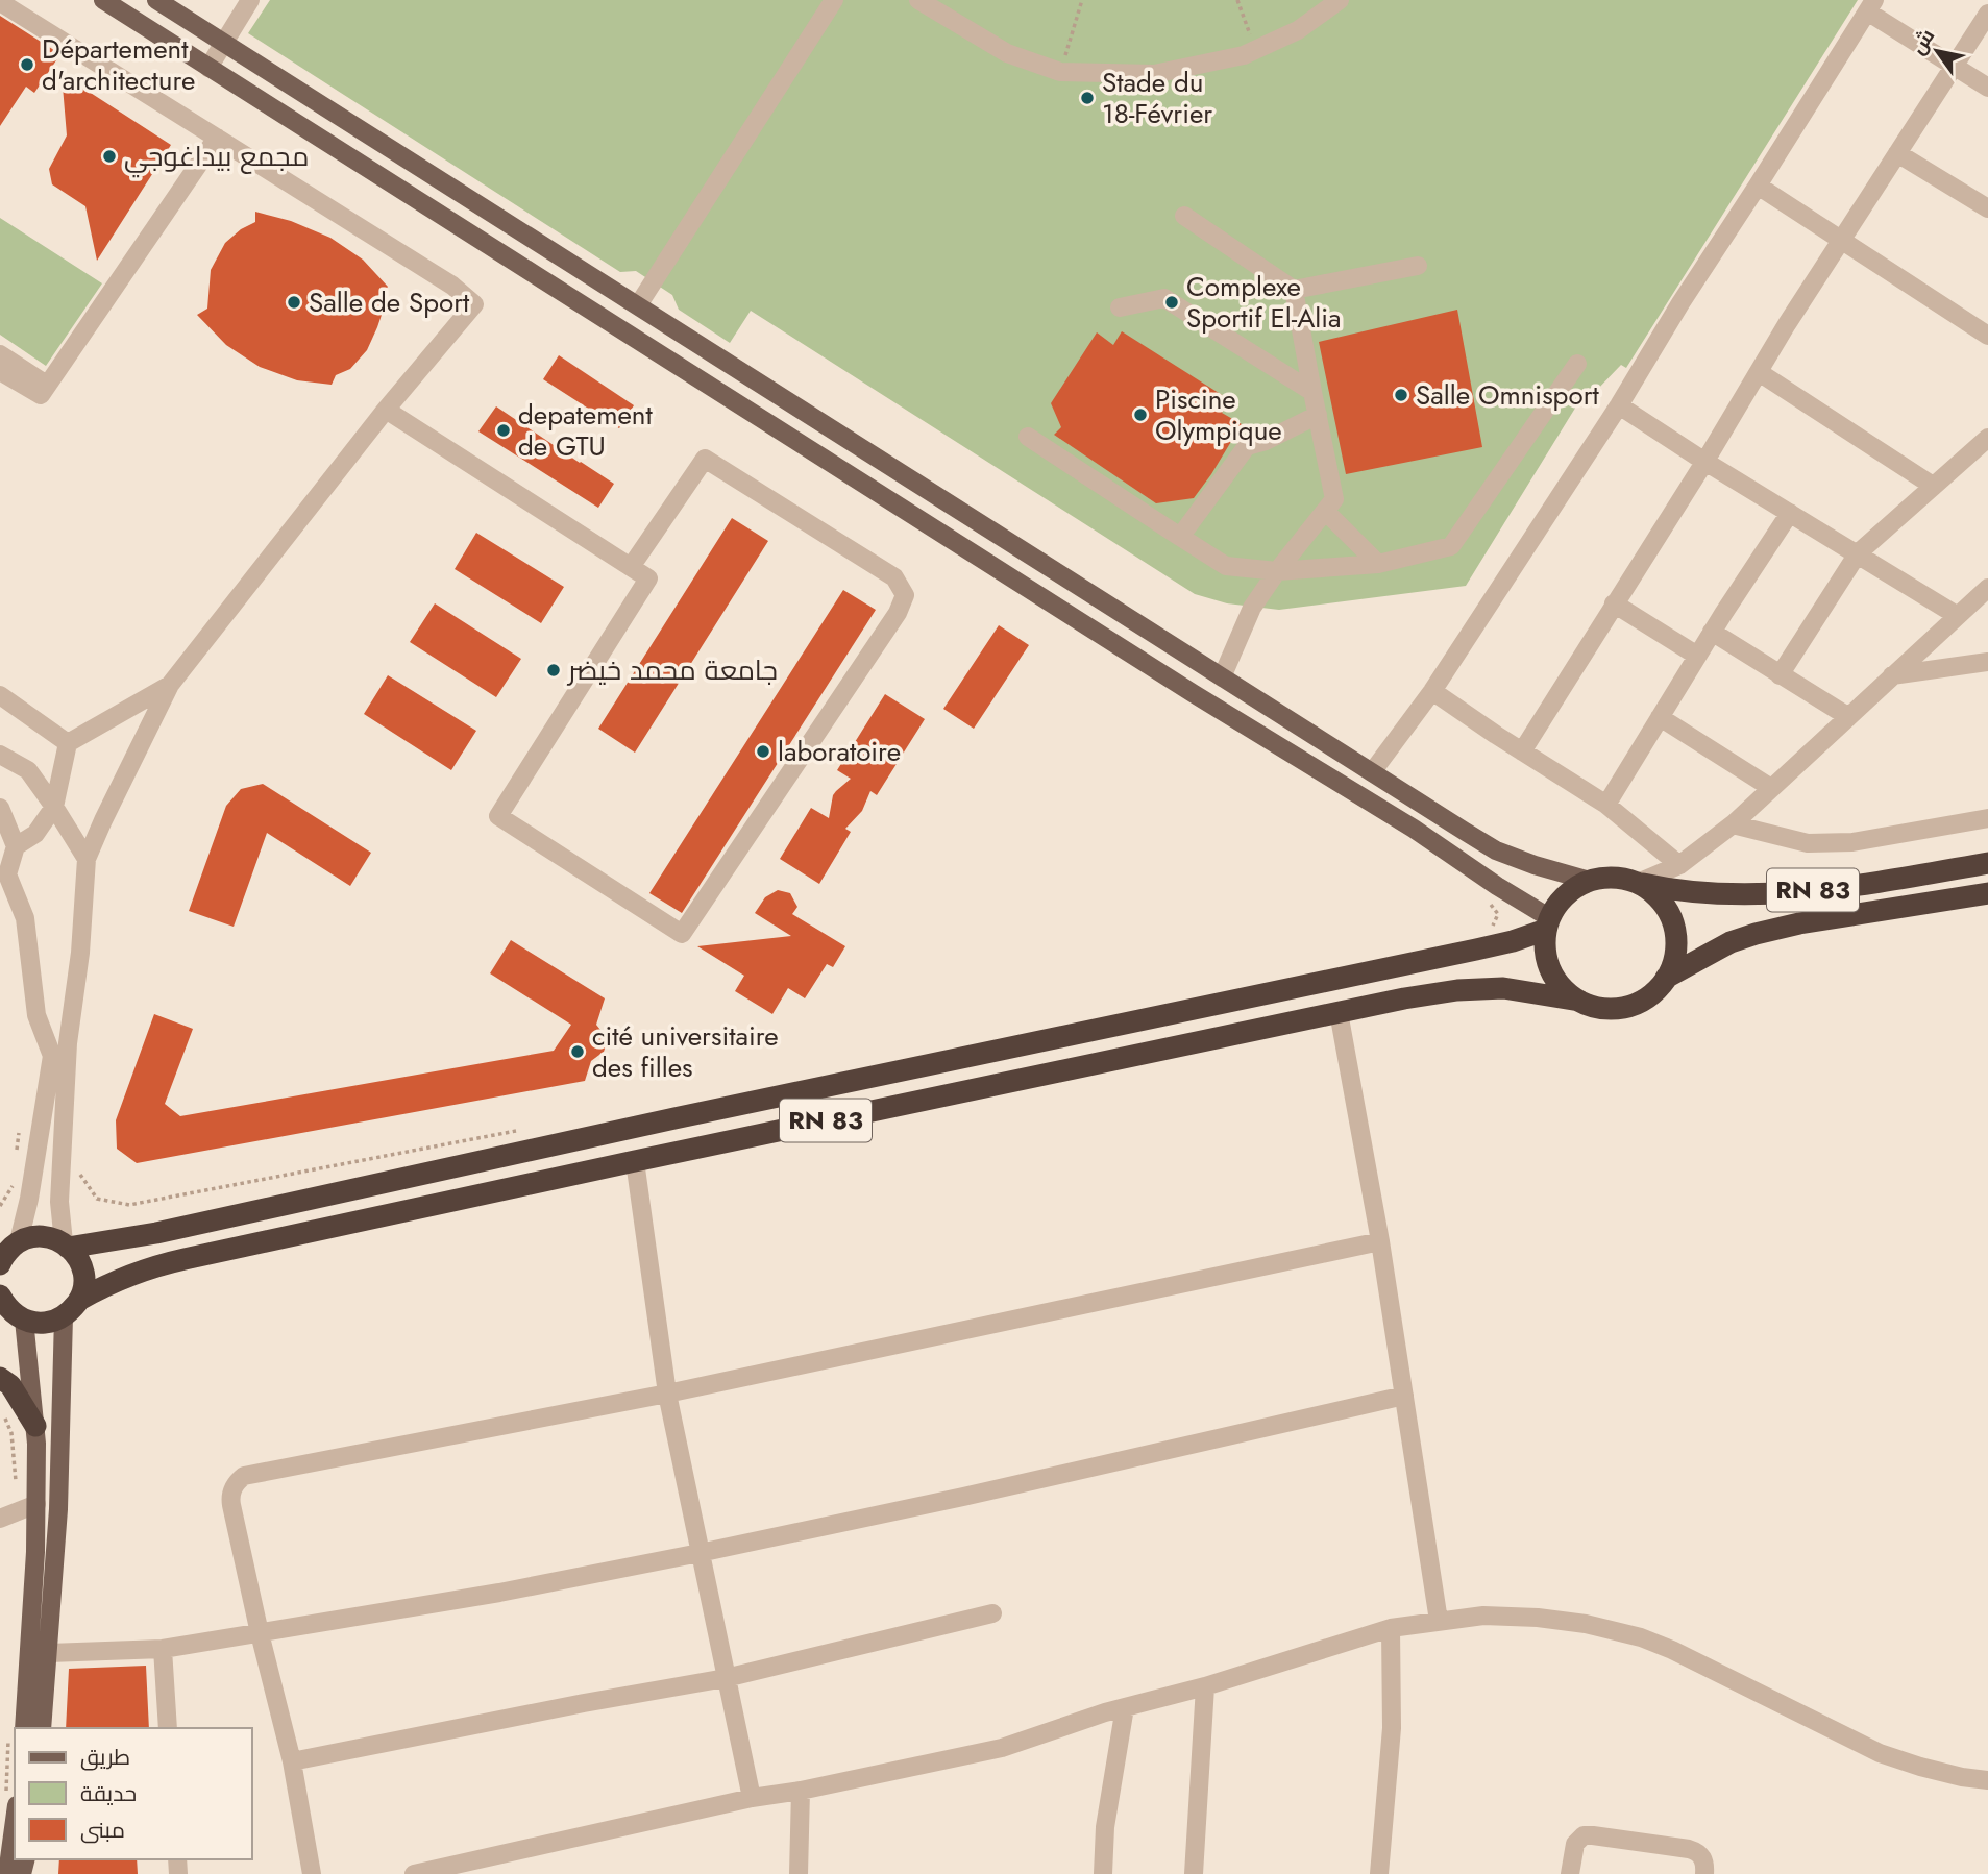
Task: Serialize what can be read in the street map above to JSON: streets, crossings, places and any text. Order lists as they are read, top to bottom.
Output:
{
  "streets": {
    "highway": ["RN 83"]
  },
  "places": [
    "Département d'architecture",
    "Stade du 18-Février",
    "مجمع بيداغوجي",
    "Salle de Sport",
    "Complexe Sportif El-Alia",
    "Salle Omnisport",
    "Piscine Olympique",
    "depatement de GTU",
    "جامعة محمد خيضر",
    "laboratoire",
    "cité universitaire des filles"
  ],
  "legend": ["طريق", "حديقة", "مبنى"],
  "north": "top left"
}
